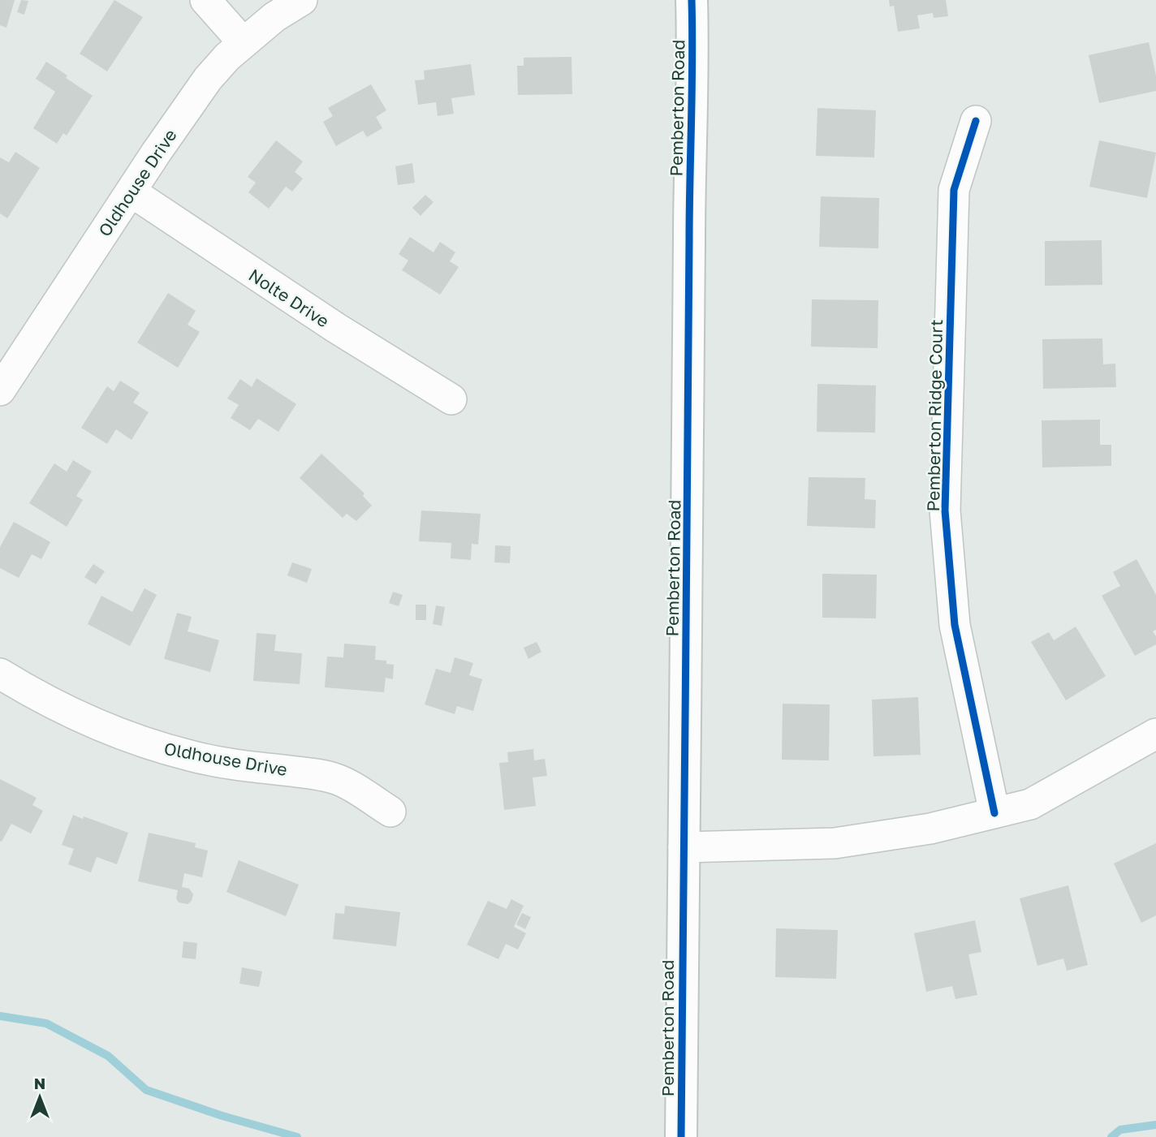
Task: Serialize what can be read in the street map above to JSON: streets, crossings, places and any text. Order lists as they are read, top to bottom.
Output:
{
  "streets": {
    "street": [
      "Pemberton Road",
      "Oldhouse Drive",
      "Nolte Drive",
      "Pemberton Ridge Court"
    ]
  },
  "crossings": [
    ["Oldhouse Drive", "Nolte Drive"]
  ],
  "north": "top"
}
